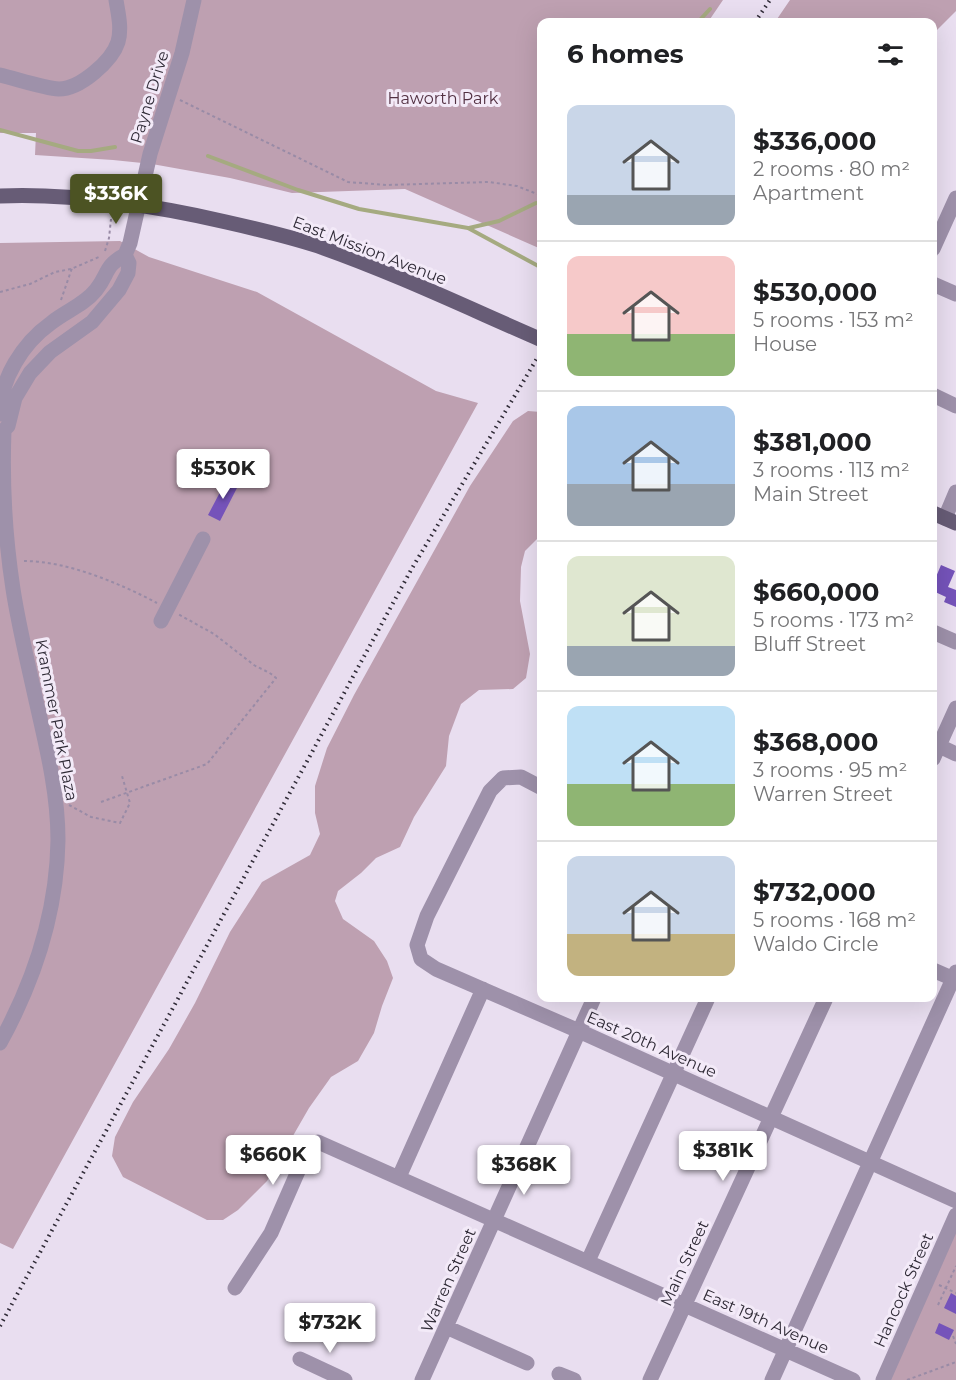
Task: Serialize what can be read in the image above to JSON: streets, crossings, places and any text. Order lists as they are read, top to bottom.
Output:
{
  "streets": {
    "main road": ["East Mission Avenue"],
    "street": [
      "Payne Drive",
      "Krammer Park Plaza",
      "East 20th Avenue",
      "Main Street",
      "Warren Street",
      "Hancock Street",
      "East 19th Avenue"
    ]
  },
  "crossings": [
    ["Payne Drive", "East Mission Avenue"],
    ["Payne Drive", "Krammer Park Plaza"],
    ["East Mission Avenue", "Krammer Park Plaza"],
    ["East 20th Avenue", "Main Street"],
    ["East 20th Avenue", "Warren Street"],
    ["Main Street", "East 19th Avenue"],
    ["Warren Street", "East 19th Avenue"]
  ],
  "parks": ["Haworth Park"],
  "page": {
    "heading": "6 homes",
    "list": [
      {
        "name": "$336,000",
        "note": "2 rooms · 80 m² · Apartment"
      },
      {
        "name": "$530,000",
        "note": "5 rooms · 153 m² · House"
      },
      {
        "name": "$381,000",
        "note": "3 rooms · 113 m² · Main Street"
      },
      {
        "name": "$660,000",
        "note": "5 rooms · 173 m² · Bluff Street"
      },
      {
        "name": "$368,000",
        "note": "3 rooms · 95 m² · Warren Street"
      },
      {
        "name": "$732,000",
        "note": "5 rooms · 168 m² · Waldo Circle"
      }
    ],
    "price": [
      "$336K",
      "$530K",
      "$381K",
      "$660K",
      "$368K",
      "$732K"
    ]
  }
}
